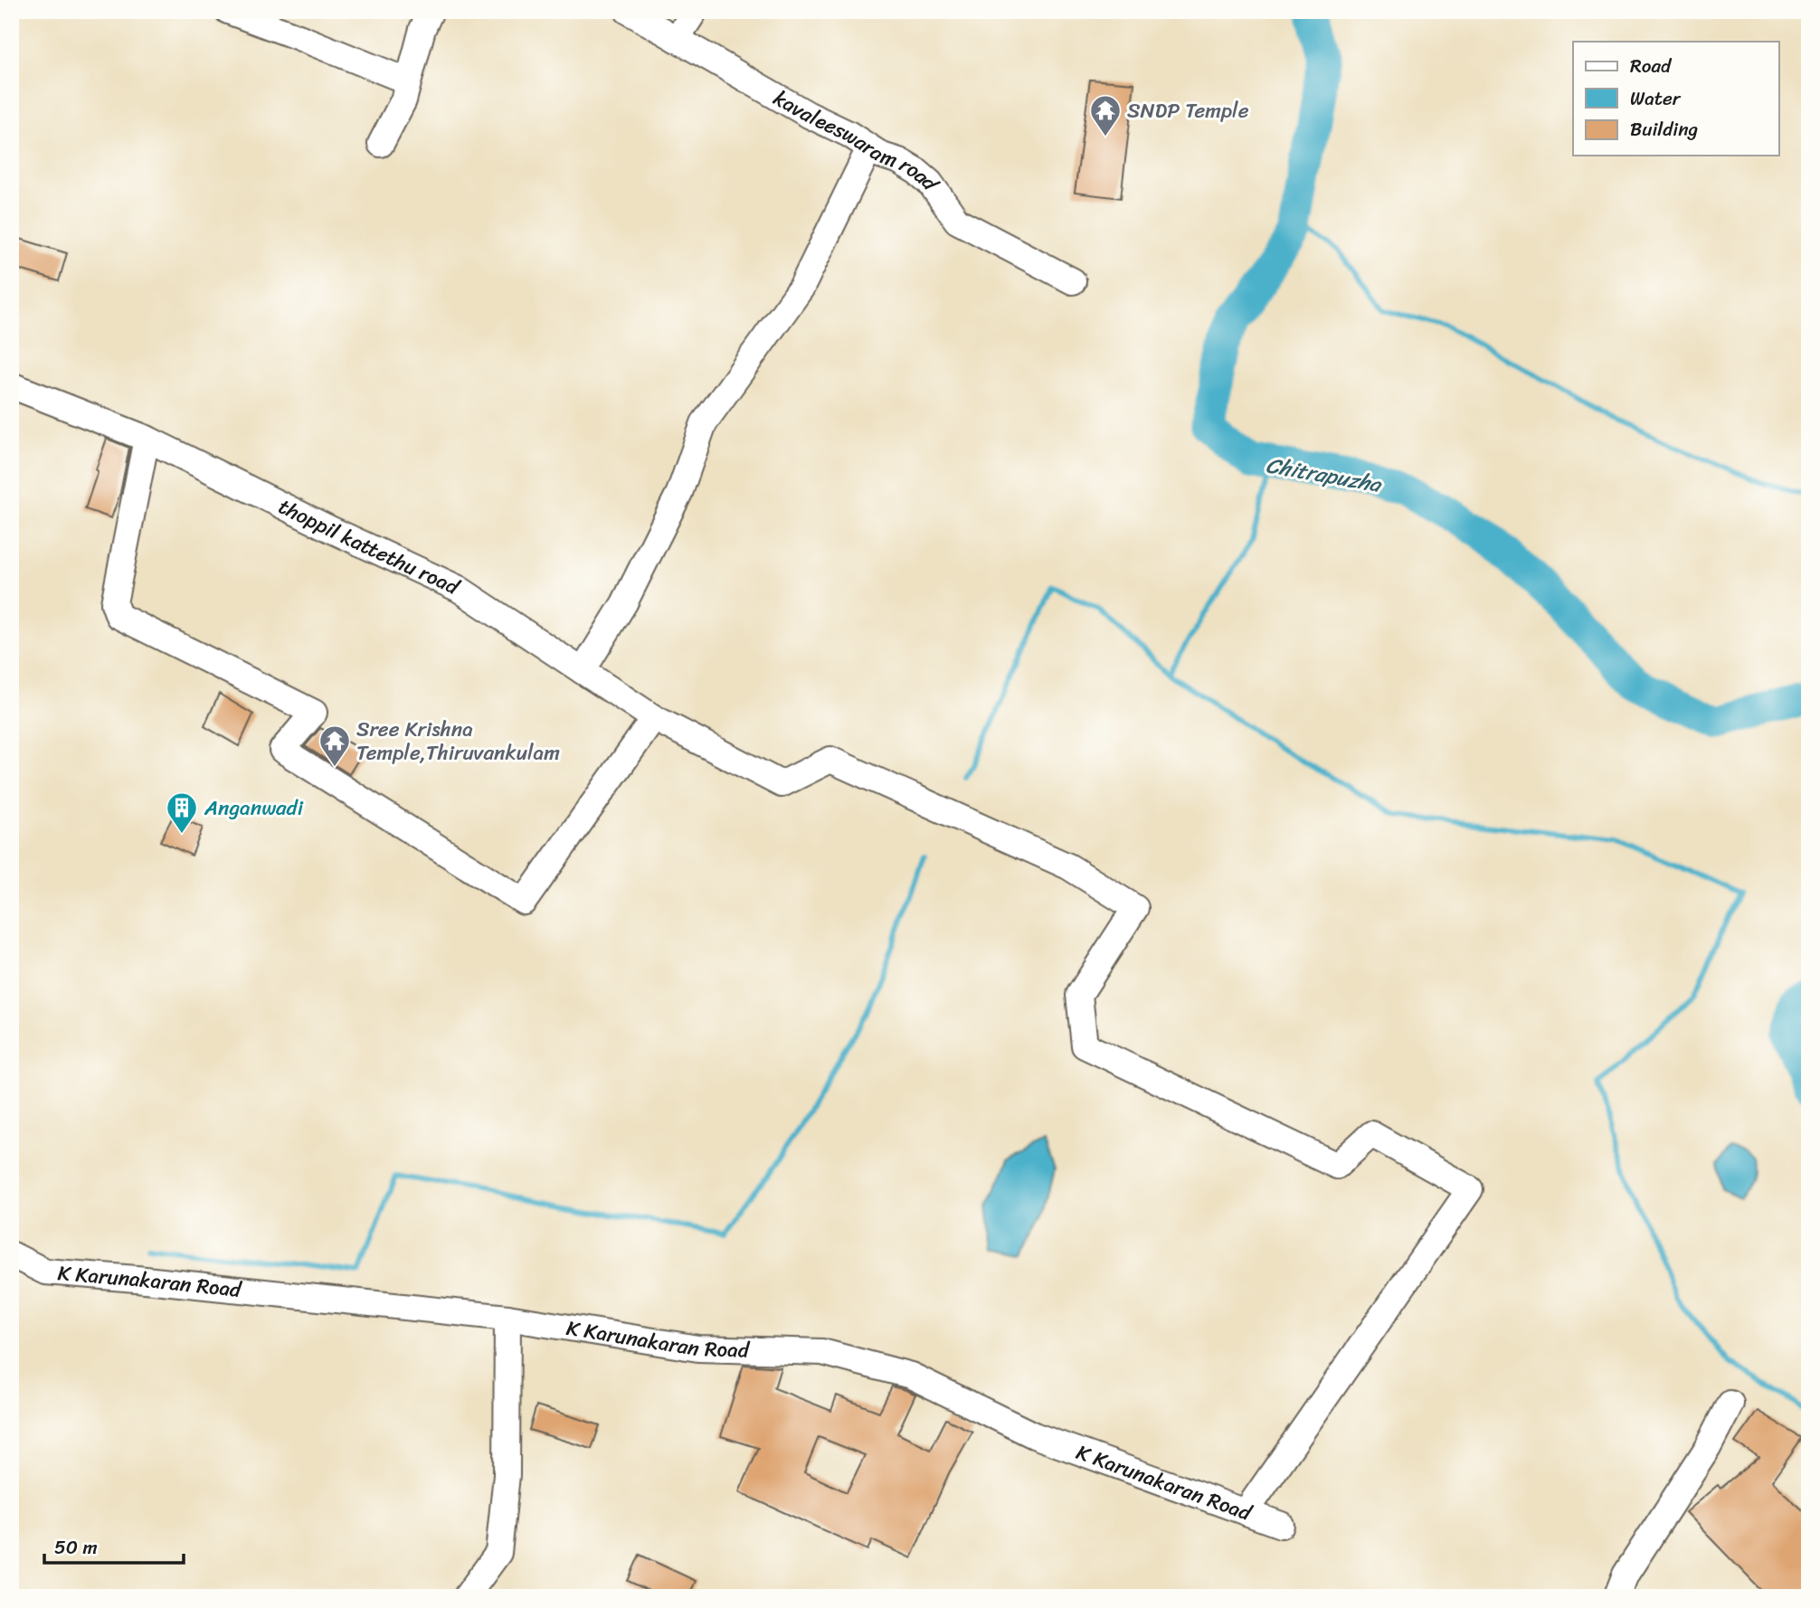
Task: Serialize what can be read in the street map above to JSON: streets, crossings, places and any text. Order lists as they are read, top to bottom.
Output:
{
  "streets": {
    "street": ["kavaleeswaram road", "thoppil kattethu road", "K Karunakaran Road"]
  },
  "crossings": [
    ["thoppil kattethu road", "K Karunakaran Road"]
  ],
  "water": ["Chitrapuzha"],
  "places": {
    "temple": ["SNDP Temple", "Sree Krishna Temple,Thiruvankulam"],
    "building": ["Anganwadi"]
  },
  "legend": ["Road", "Water", "Building"],
  "scale_bar": "50 m"
}
